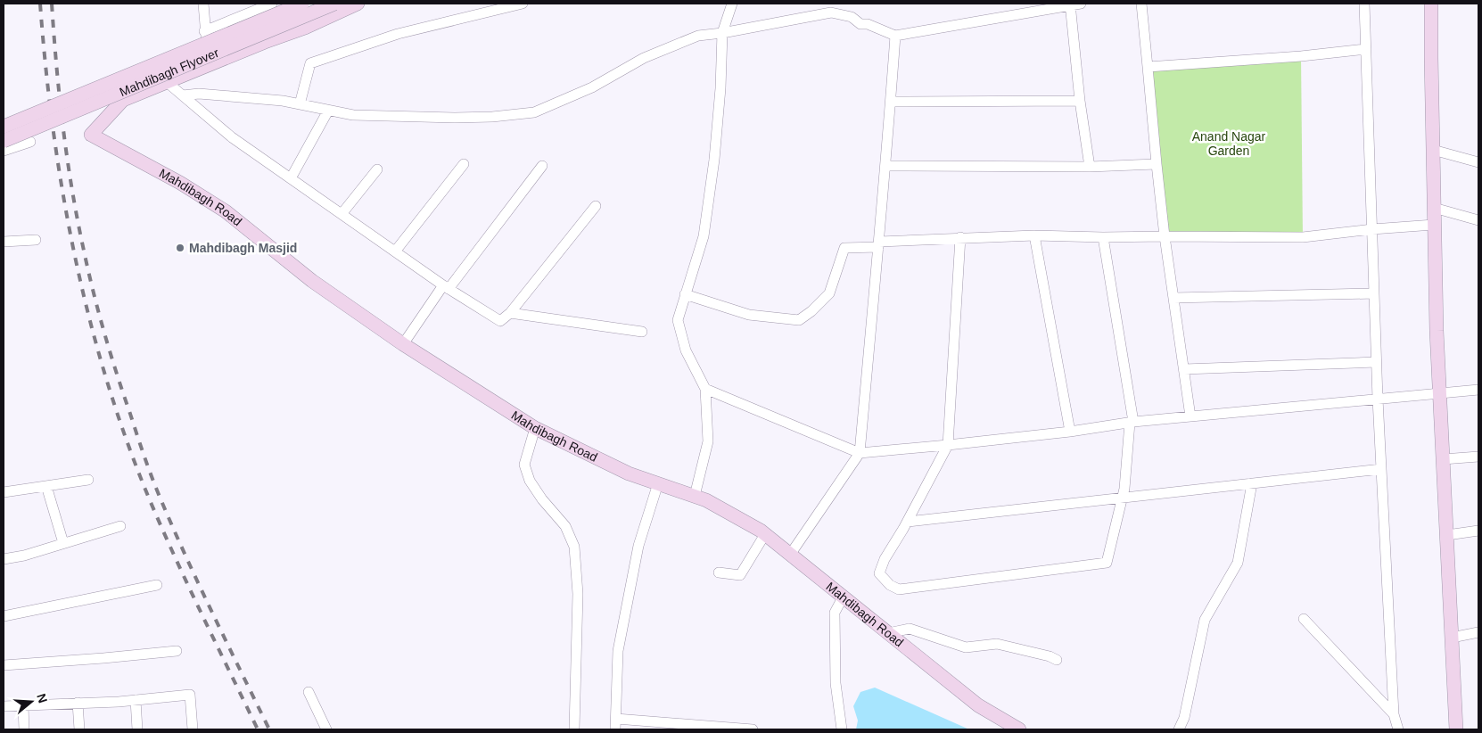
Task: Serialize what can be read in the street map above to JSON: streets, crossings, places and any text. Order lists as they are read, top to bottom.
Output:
{
  "streets": {
    "street": ["Mahdibagh Flyover", "Mahdibagh Road"]
  },
  "parks": ["Anand Nagar Garden"],
  "places": ["Mahdibagh Masjid"],
  "north": "right"
}
